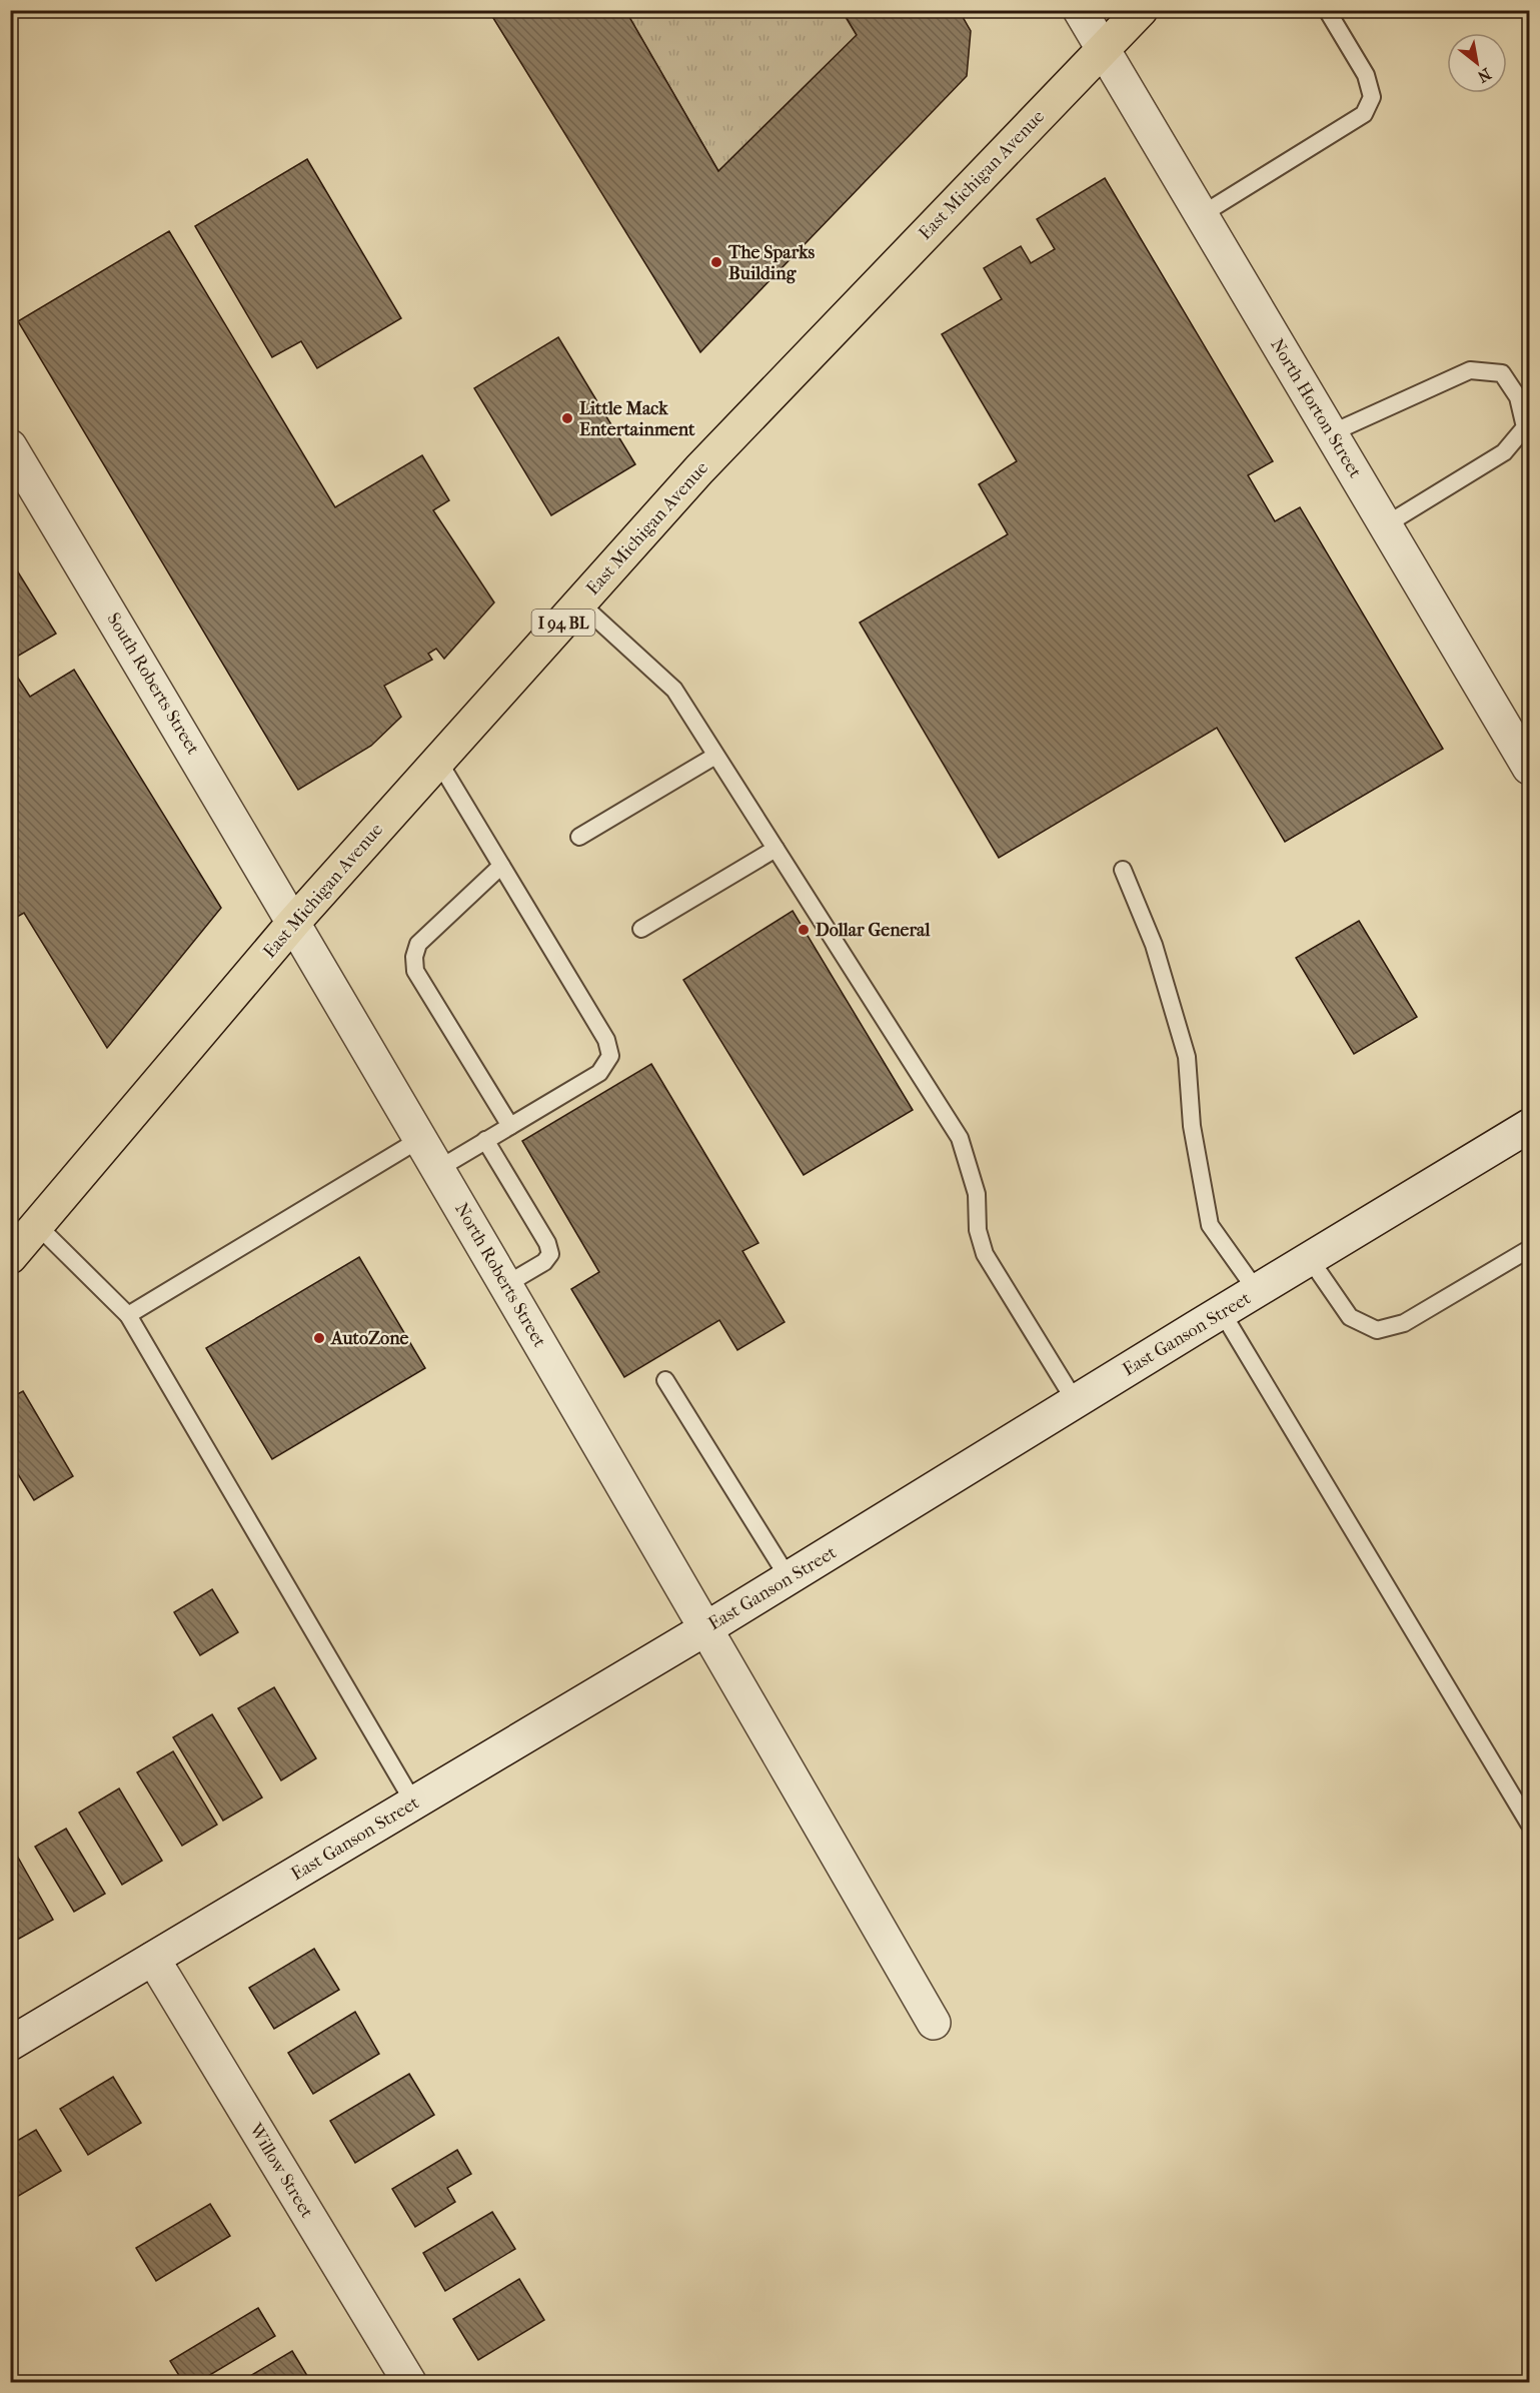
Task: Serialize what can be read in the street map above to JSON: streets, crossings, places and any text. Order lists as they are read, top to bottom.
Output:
{
  "streets": {
    "main road": ["East Michigan Avenue", "I 94 BL"],
    "street": [
      "North Horton Street",
      "South Roberts Street",
      "North Roberts Street",
      "East Ganson Street",
      "Willow Street"
    ]
  },
  "crossings": [
    ["East Michigan Avenue", "North Horton Street"],
    ["East Michigan Avenue", "South Roberts Street"],
    ["East Michigan Avenue", "North Roberts Street"],
    ["South Roberts Street", "North Roberts Street"],
    ["North Roberts Street", "East Ganson Street"],
    ["East Ganson Street", "Willow Street"]
  ],
  "places": [
    "The Sparks Building",
    "Little Mack Entertainment",
    "Dollar General",
    "AutoZone"
  ],
  "north": "bottom right"
}
